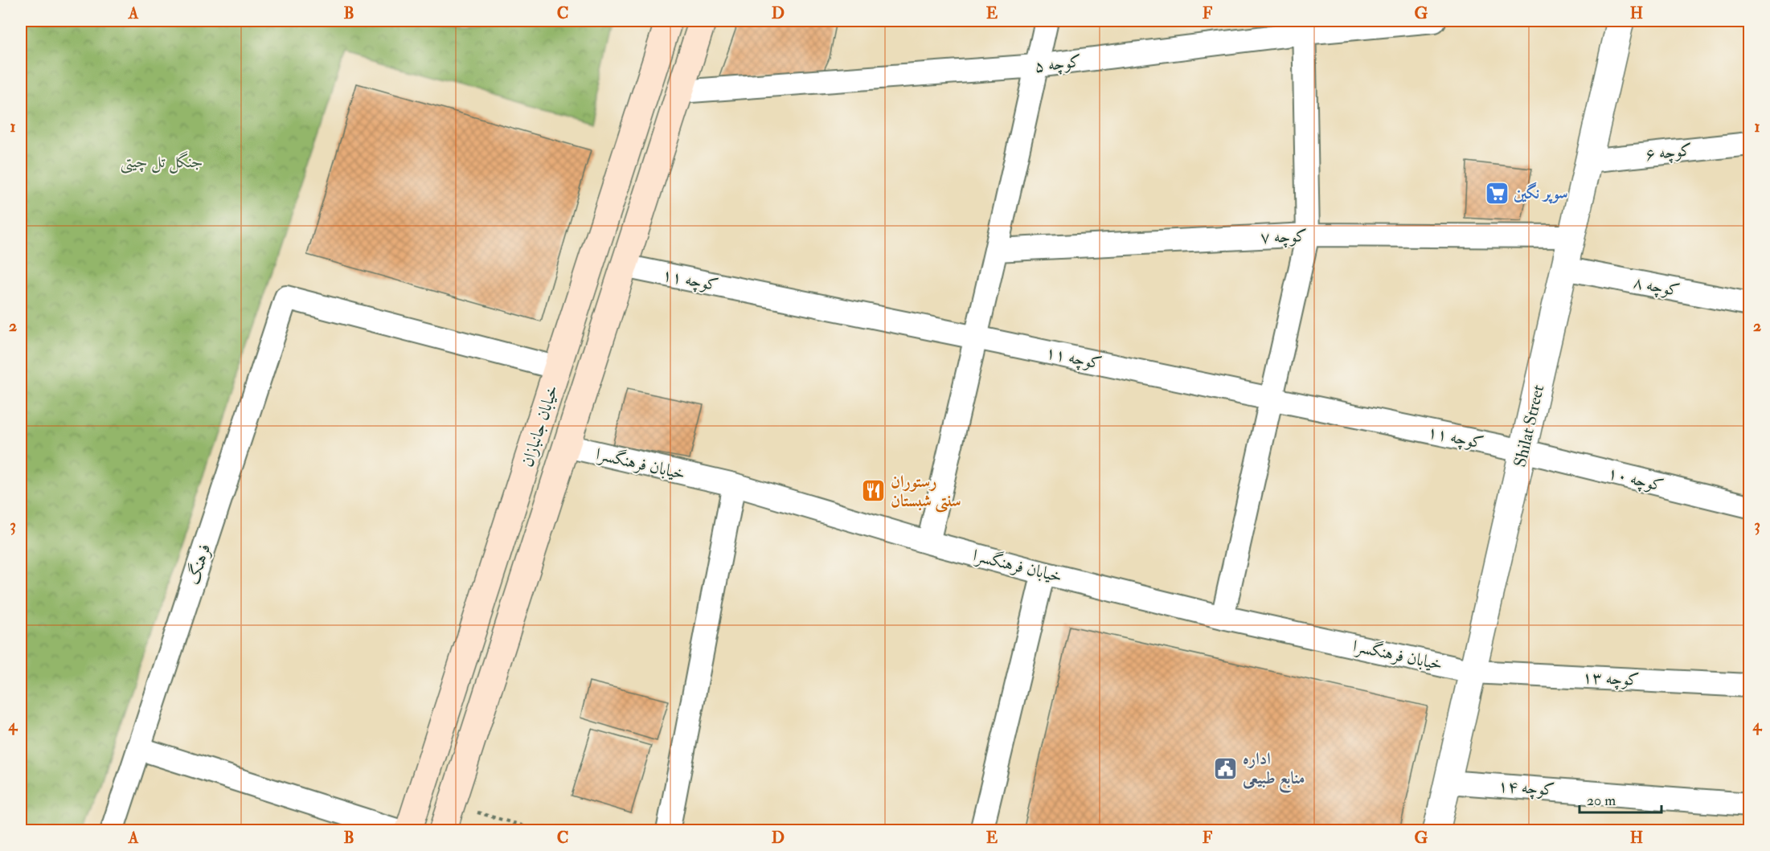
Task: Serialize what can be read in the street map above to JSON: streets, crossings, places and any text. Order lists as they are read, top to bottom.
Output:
{
  "streets": {
    "main road": ["خیابان جانبازان"],
    "street": [
      "کوچه ۵",
      "کوچه ۶",
      "کوچه ۷",
      "کوچه ۱۱",
      "کوچه ۸",
      "Shilat Street",
      "خیابان فرهنگسرا",
      "کوچه ۱۰",
      "فرهنگ",
      "کوچه ۱۳",
      "کوچه ۱۴"
    ]
  },
  "crossings": [
    ["کوچه ۵", "خیابان جانبازان"],
    ["کوچه ۶", "Shilat Street"],
    ["کوچه ۷", "Shilat Street"],
    ["کوچه ۱۱", "خیابان جانبازان"],
    ["کوچه ۱۱", "Shilat Street"],
    ["کوچه ۱۱", "کوچه ۱۰"],
    ["کوچه ۸", "Shilat Street"],
    ["خیابان جانبازان", "خیابان فرهنگسرا"],
    ["خیابان جانبازان", "فرهنگ"],
    ["Shilat Street", "خیابان فرهنگسرا"],
    ["Shilat Street", "کوچه ۱۰"],
    ["Shilat Street", "کوچه ۱۳"],
    ["Shilat Street", "کوچه ۱۴"],
    ["خیابان فرهنگسرا", "کوچه ۱۳"]
  ],
  "parks": ["جنگل تل چیتی"],
  "places": {
    "supermarket": ["سوپر نگین"],
    "restaurant": ["رستوران سنتی شبستان"],
    "public building": ["اداره منابع طبیعی"]
  },
  "scale_bar": "20 m",
  "grid": {
    "columns": [
      "A",
      "B",
      "C",
      "D",
      "E",
      "F",
      "G",
      "H"
    ],
    "rows": [
      "1",
      "2",
      "3",
      "4"
    ]
  }
}
